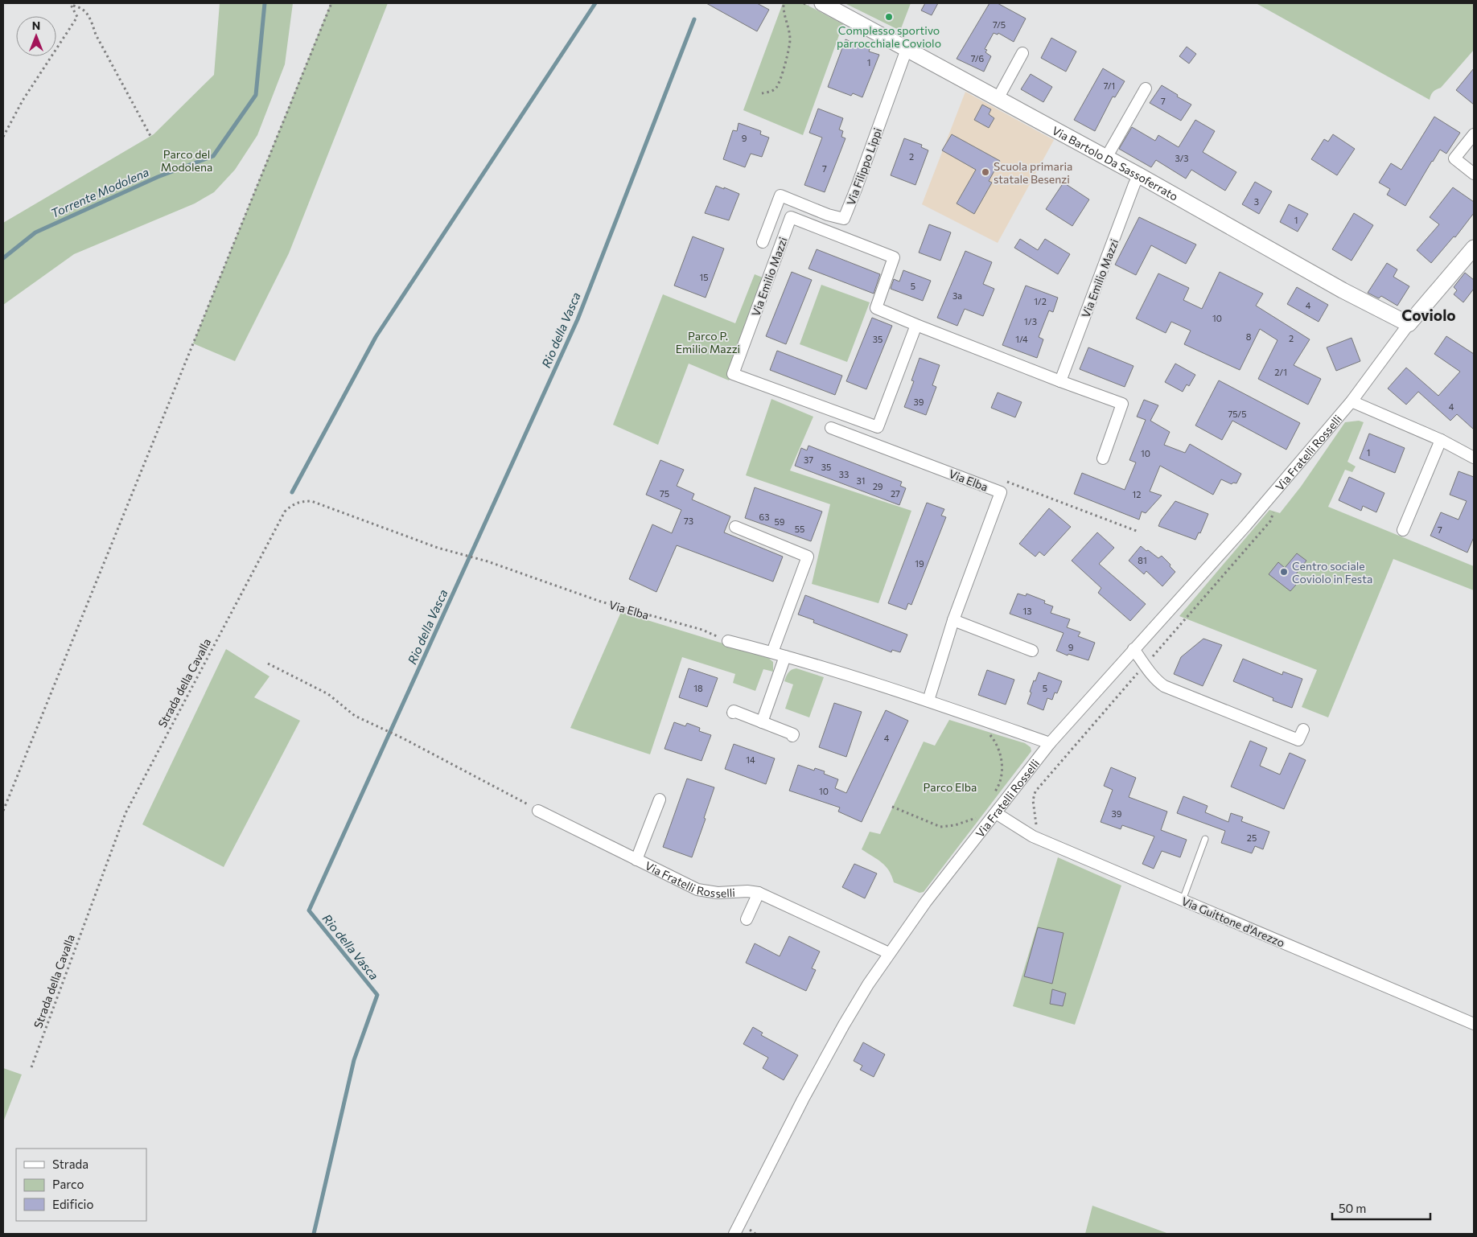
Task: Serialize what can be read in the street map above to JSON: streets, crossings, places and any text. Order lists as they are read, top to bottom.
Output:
{
  "streets": {
    "street": [
      "Via Bartolo Da Sassoferrato",
      "Via Filippo Lippi",
      "Via Emilio Mazzi",
      "Via Fratelli Rosselli",
      "Via Elba",
      "Via Guittone d'Arezzo"
    ],
    "path": ["Strada della Cavalla"]
  },
  "crossings": [
    ["Via Bartolo Da Sassoferrato", "Via Filippo Lippi"],
    ["Via Bartolo Da Sassoferrato", "Via Emilio Mazzi"],
    ["Via Bartolo Da Sassoferrato", "Via Fratelli Rosselli"],
    ["Via Fratelli Rosselli", "Via Guittone d'Arezzo"],
    ["Via Elba", "Strada della Cavalla"]
  ],
  "districts": ["Coviolo"],
  "water": ["Torrente Modolena", "Rio della Vasca"],
  "parks": ["Parco del Modolena", "Parco P. Emilio Mazzi", "Parco Elba"],
  "places": ["Complesso sportivo parrocchiale Coviolo", "Scuola primaria statale Besenzi", "Centro sociale Coviolo in Festa"],
  "house_numbers": [
    "7/5",
    "7/6",
    "1",
    "7/1",
    "7",
    "9",
    "2",
    "3/3",
    "7",
    "3",
    "1",
    "15",
    "5",
    "3a",
    "1/2",
    "4",
    "10",
    "1/3",
    "8",
    "2",
    "35",
    "1/4",
    "2/1",
    "39",
    "4",
    "75/5",
    "1",
    "10",
    "37",
    "35",
    "33",
    "31",
    "29",
    "75",
    "27",
    "12",
    "63",
    "73",
    "59",
    "55",
    "7",
    "81",
    "19",
    "13",
    "9",
    "18",
    "5",
    "4",
    "14",
    "10",
    "39",
    "25"
  ],
  "legend": ["Strada", "Parco", "Edificio"],
  "scale_bar": "50 m",
  "north": "top"
}
